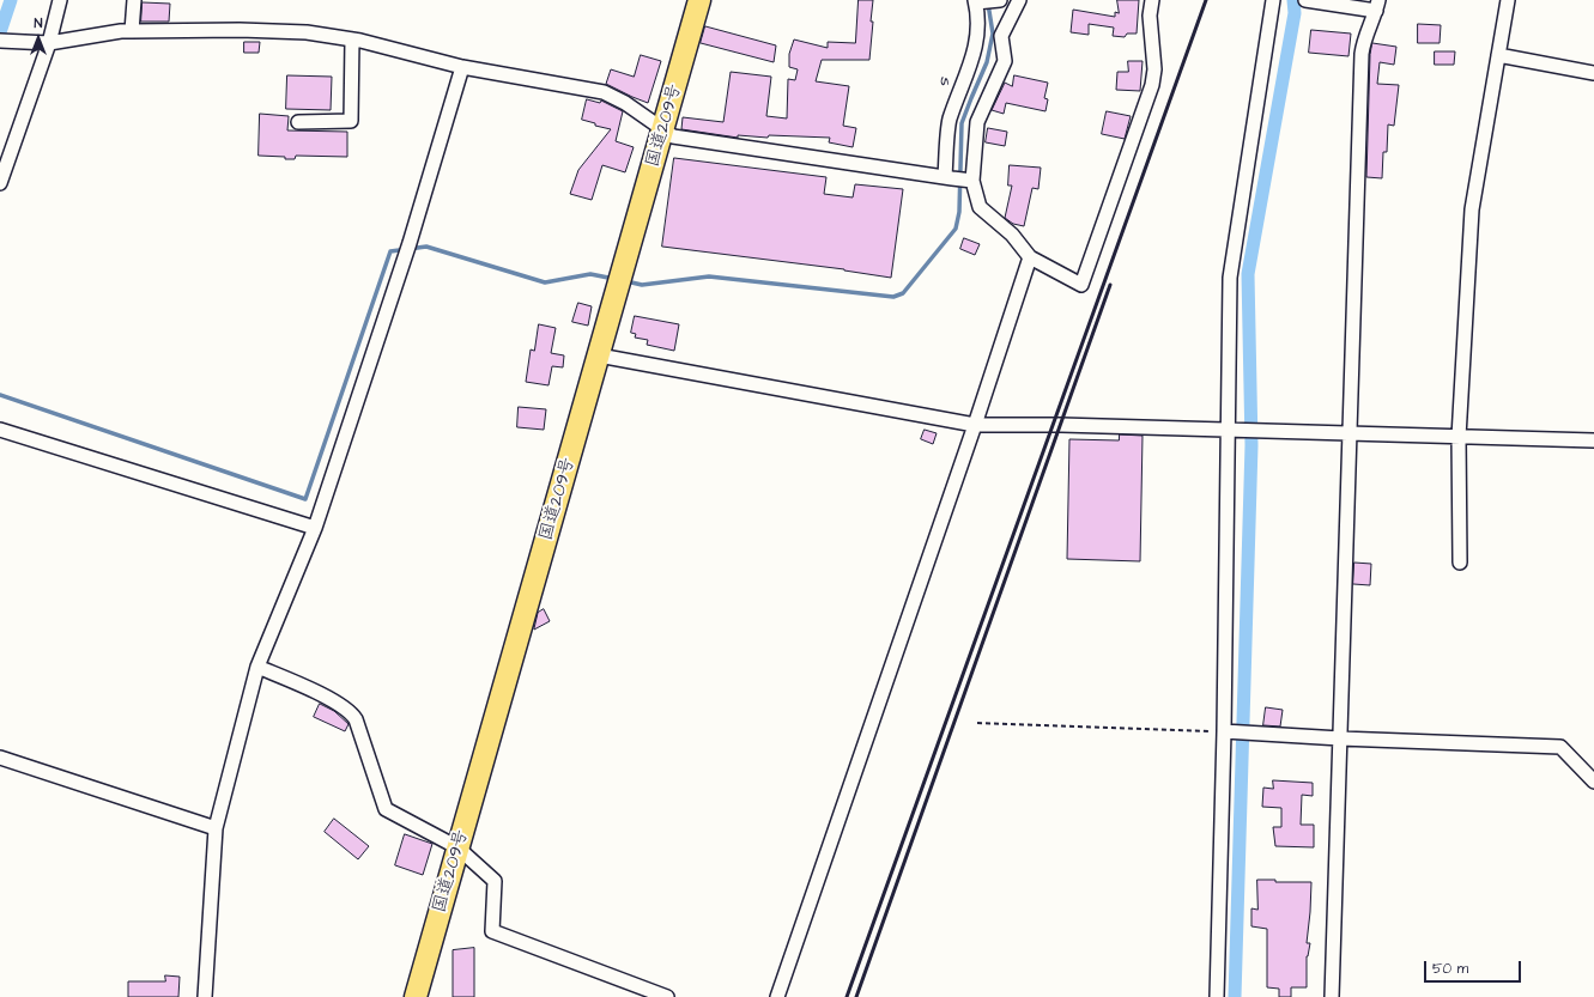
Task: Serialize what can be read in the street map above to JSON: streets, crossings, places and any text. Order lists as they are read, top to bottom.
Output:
{
  "streets": {
    "highway": ["国道209号"],
    "street": ["s"]
  },
  "scale_bar": "50 m",
  "north": "top"
}
